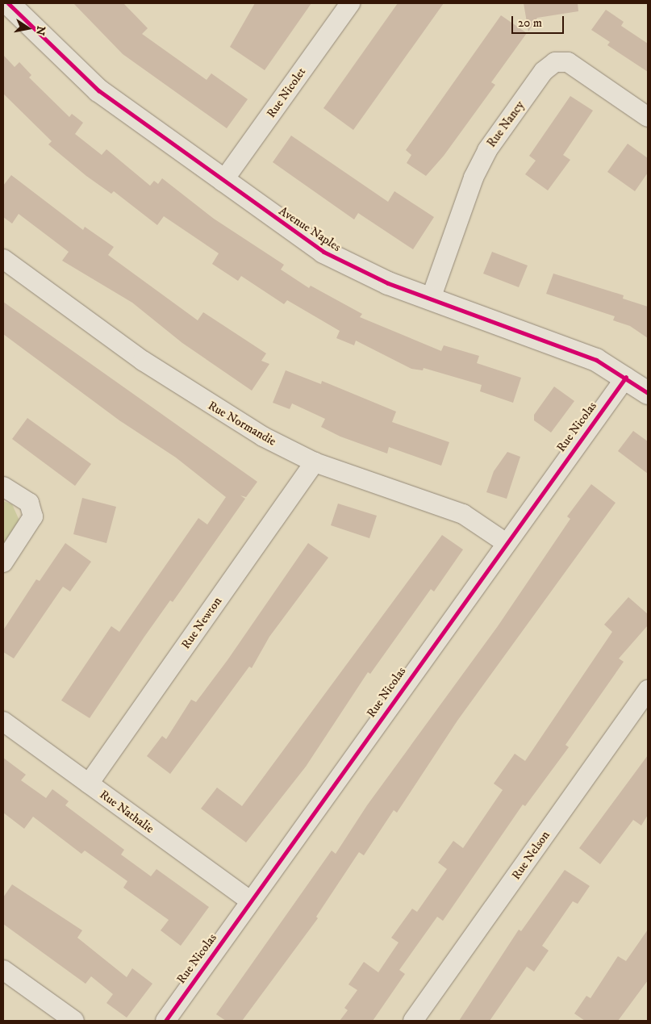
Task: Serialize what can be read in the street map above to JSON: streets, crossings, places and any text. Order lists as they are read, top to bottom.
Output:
{
  "streets": {
    "street": [
      "Rue Nicolet",
      "Rue Nancy",
      "Avenue Naples",
      "Rue Normandie",
      "Rue Nicolas",
      "Rue Newton",
      "Rue Nathalie",
      "Rue Nelson"
    ]
  },
  "crossings": [
    ["Rue Nicolet", "Avenue Naples"],
    ["Rue Nancy", "Avenue Naples"],
    ["Avenue Naples", "Rue Nicolas"],
    ["Rue Normandie", "Rue Nicolas"],
    ["Rue Normandie", "Rue Newton"],
    ["Rue Nicolas", "Rue Nathalie"],
    ["Rue Newton", "Rue Nathalie"]
  ],
  "scale_bar": "20 m",
  "north": "right"
}
